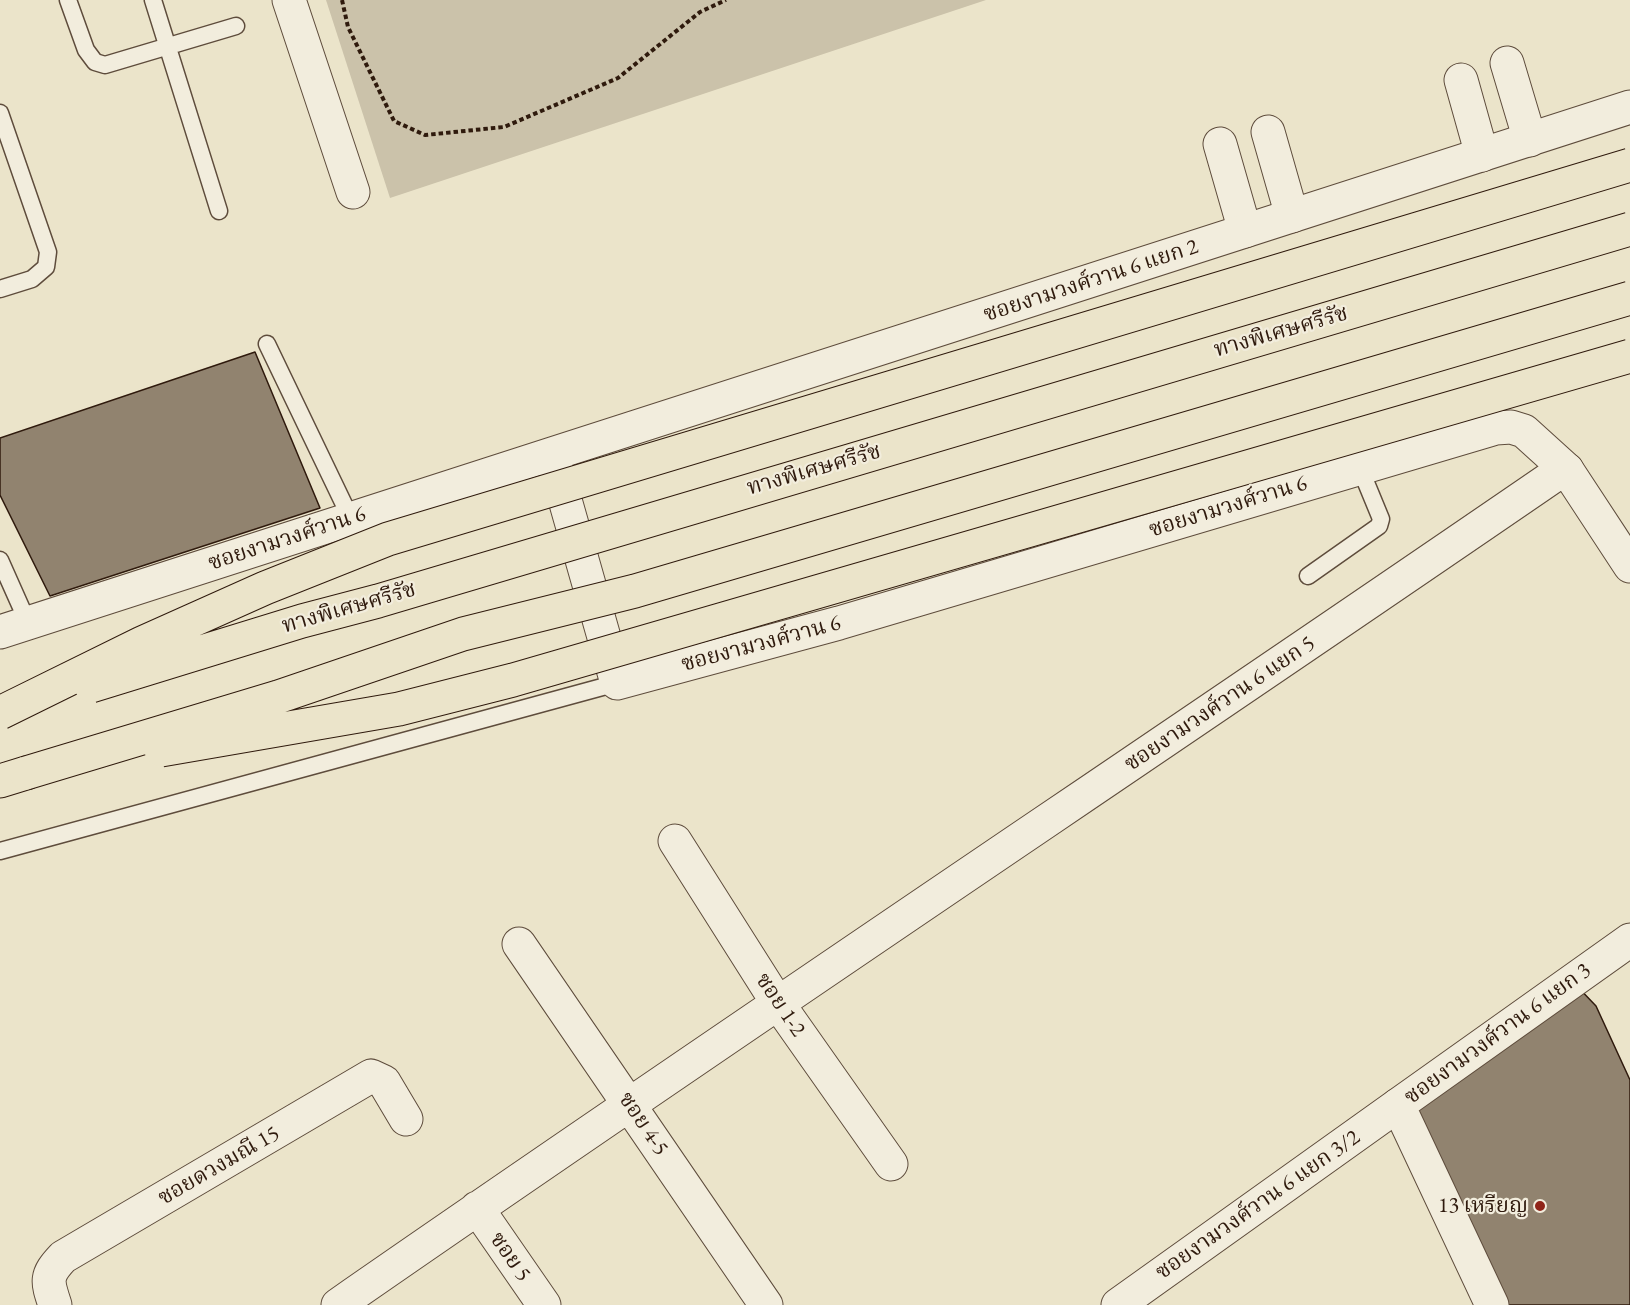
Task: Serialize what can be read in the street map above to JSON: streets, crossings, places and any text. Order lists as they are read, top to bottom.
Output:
{
  "streets": {
    "highway": ["ทางพิเศษศรีรัช"],
    "street": [
      "ซอยงามวงศ์วาน 6 แยก 2",
      "ซอยงามวงศ์วาน 6",
      "ซอยงามวงศ์วาน 6 แยก 5",
      "ซอย 1-2",
      "ซอยงามวงศ์วาน 6 แยก 3",
      "ซอย 4-5",
      "ซอยดวงมณี 15",
      "ซอยงามวงศ์วาน 6 แยก 3/2",
      "ซอย 5"
    ]
  },
  "crossings": [
    ["ซอยงามวงศ์วาน 6 แยก 2", "ซอยงามวงศ์วาน 6"],
    ["ซอยงามวงศ์วาน 6", "ซอยงามวงศ์วาน 6 แยก 5"],
    ["ซอยงามวงศ์วาน 6 แยก 5", "ซอย 1-2"],
    ["ซอยงามวงศ์วาน 6 แยก 5", "ซอย 4-5"],
    ["ซอยงามวงศ์วาน 6 แยก 5", "ซอย 5"],
    ["ซอยงามวงศ์วาน 6 แยก 3", "ซอยงามวงศ์วาน 6 แยก 3/2"]
  ],
  "places": ["13 เหรียญ"]
}
